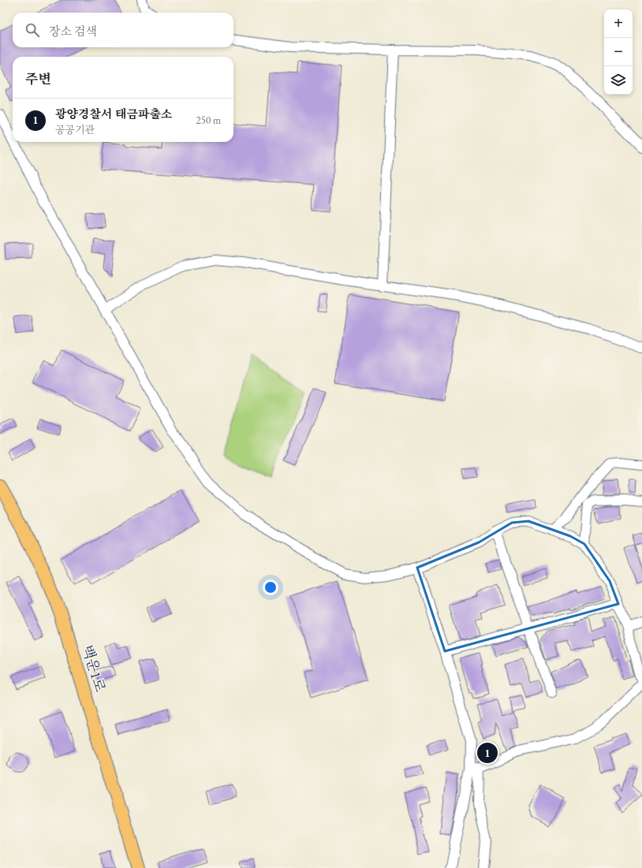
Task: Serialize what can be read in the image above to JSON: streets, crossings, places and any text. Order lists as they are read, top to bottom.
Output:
{
  "streets": {
    "main road": ["백운1로"]
  },
  "page": {
    "map_buttons": ["+", "−"],
    "search": "장소 검색",
    "heading": "주변",
    "list": [
      {
        "mark": "1",
        "name": "광양경찰서 태금파출소",
        "note": "공공기관",
        "value": "250 m"
      }
    ],
    "pins": "1"
  }
}
